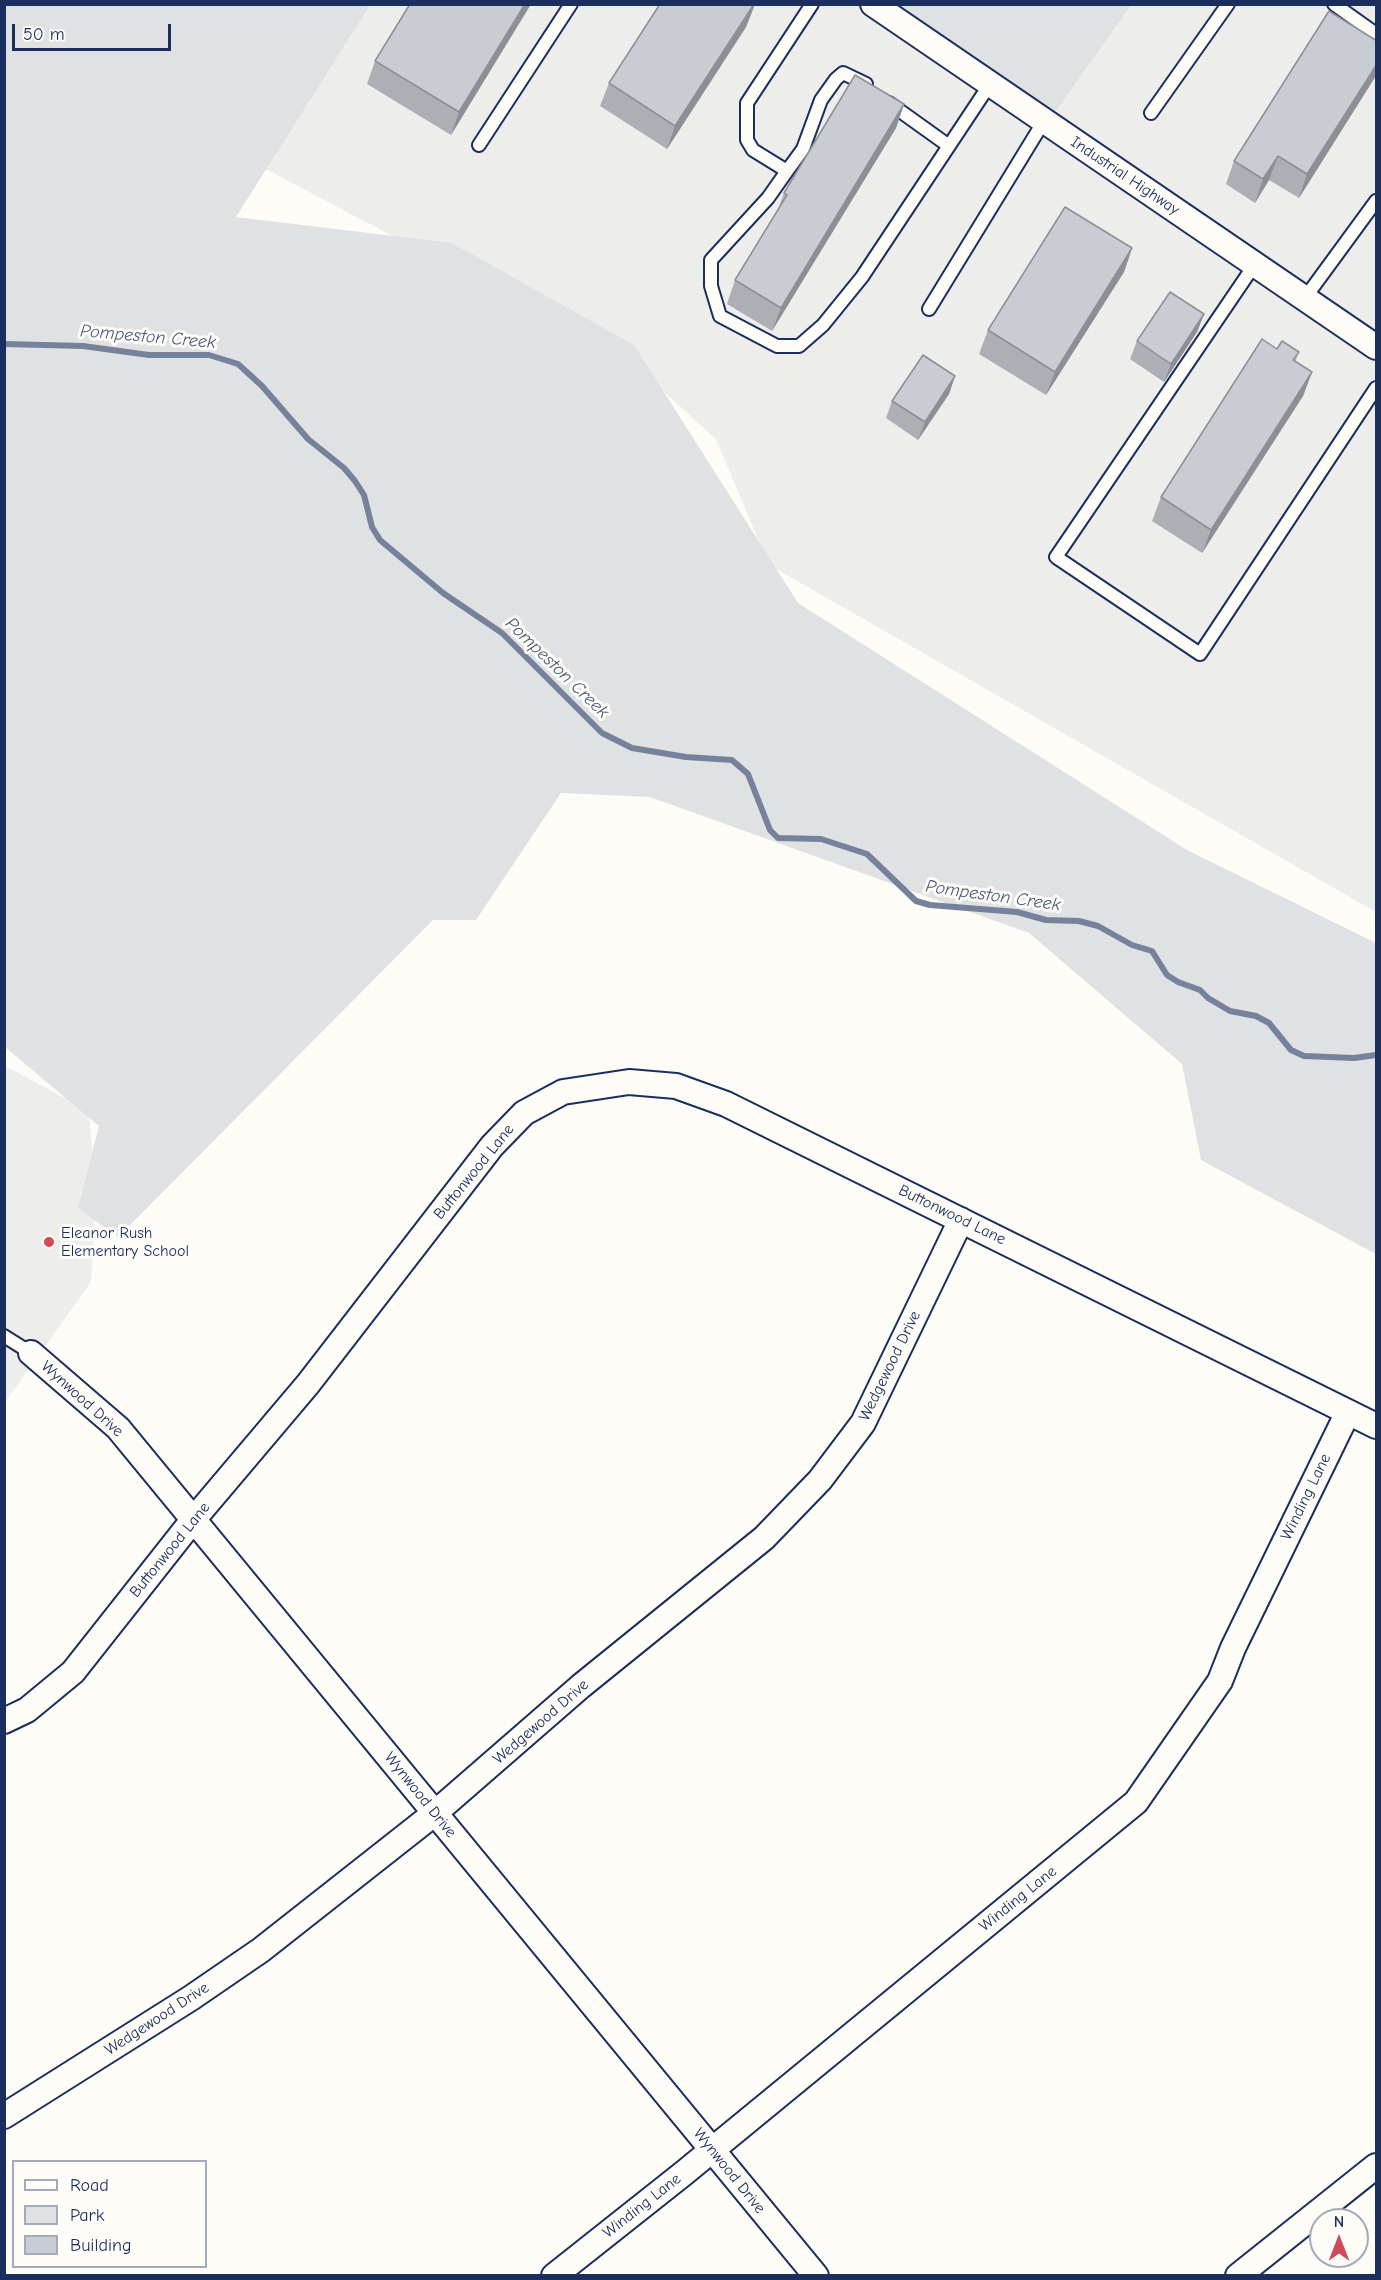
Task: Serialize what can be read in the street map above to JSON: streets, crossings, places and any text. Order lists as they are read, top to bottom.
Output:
{
  "streets": {
    "street": [
      "Industrial Highway",
      "Buttonwood Lane",
      "Wedgewood Drive",
      "Wynwood Drive",
      "Winding Lane"
    ]
  },
  "crossings": [
    ["Buttonwood Lane", "Wedgewood Drive"],
    ["Buttonwood Lane", "Wynwood Drive"],
    ["Buttonwood Lane", "Winding Lane"],
    ["Wedgewood Drive", "Wynwood Drive"],
    ["Wynwood Drive", "Winding Lane"]
  ],
  "water": ["Pompeston Creek"],
  "places": ["Eleanor Rush Elementary School"],
  "legend": ["Road", "Park", "Building"],
  "scale_bar": "50 m",
  "north": "top"
}
